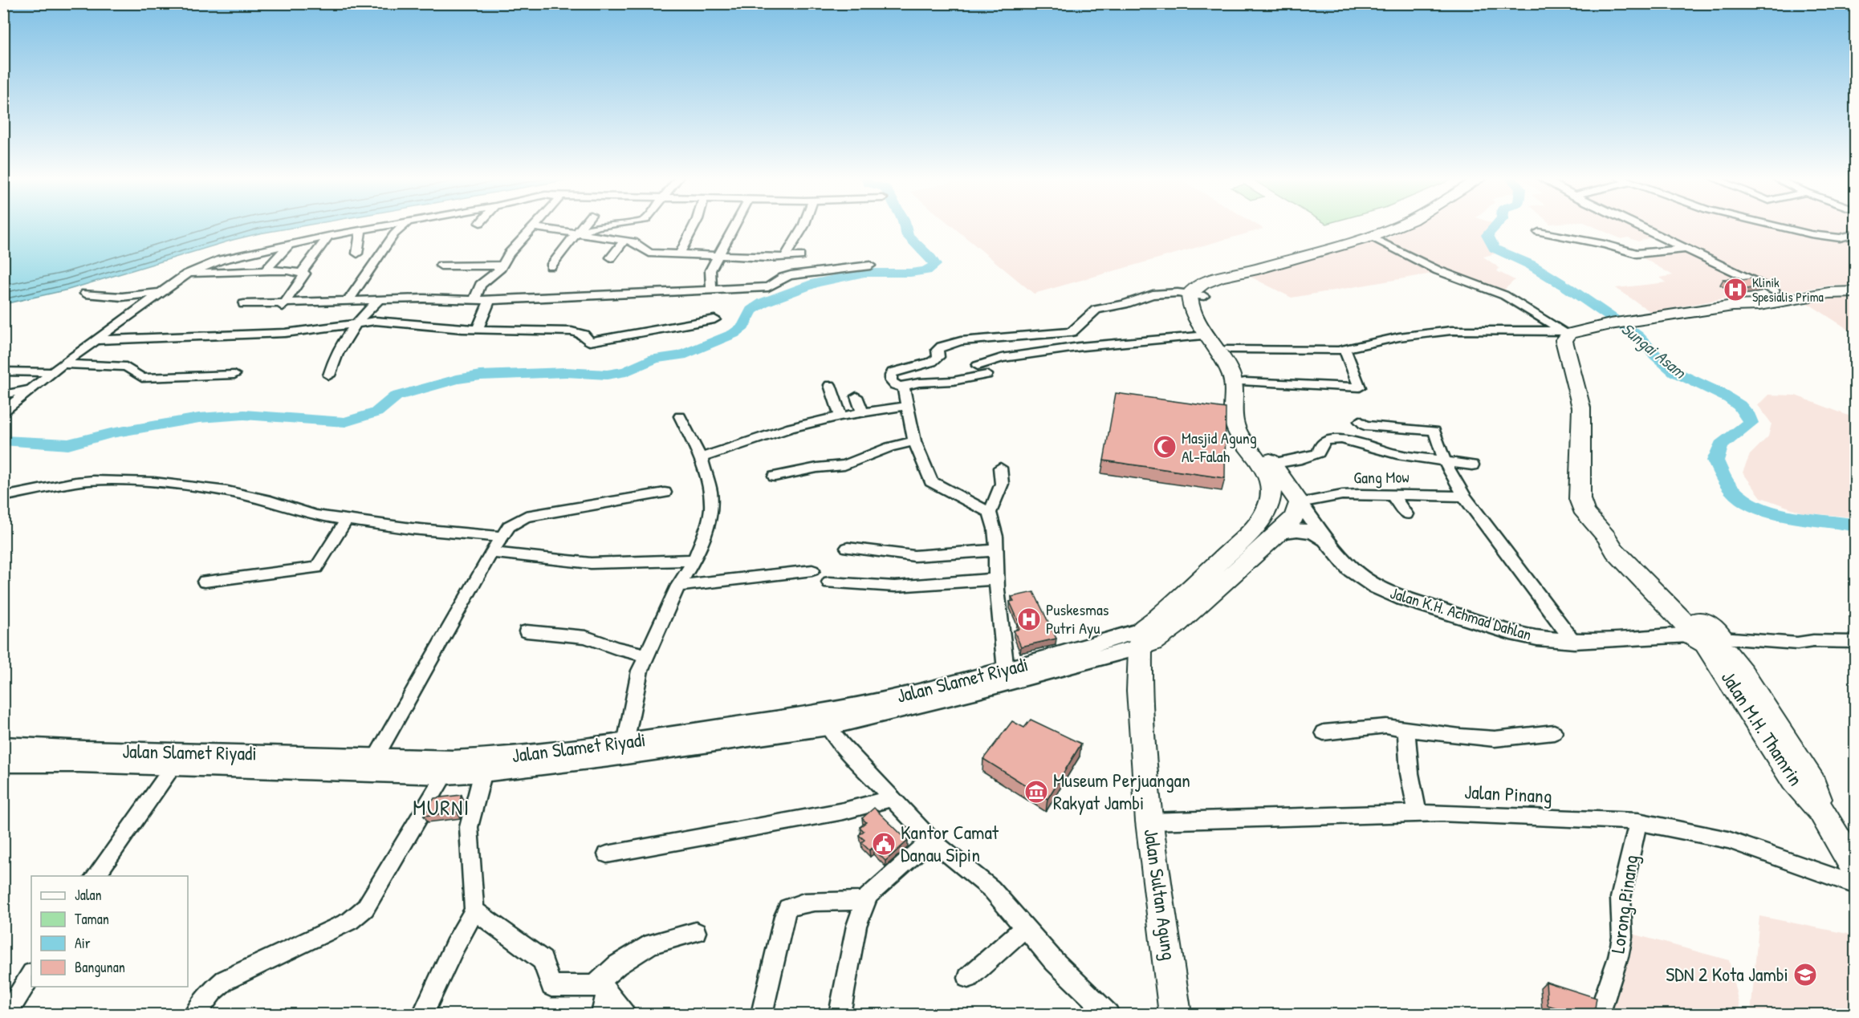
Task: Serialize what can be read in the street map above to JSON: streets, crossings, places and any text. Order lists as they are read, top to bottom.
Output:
{
  "streets": {
    "highway": ["Jalan M.H. Thamrin", "Jalan Sultan Agung"],
    "main road": ["Jalan K.H. Achmad Dahlan", "Jalan Slamet Riyadi"],
    "street": ["Gang Mow", "Jalan Pinang", "Lorong Pinang"]
  },
  "crossings": [
    ["Gang Mow", "Jalan K.H. Achmad Dahlan"],
    ["Jalan K.H. Achmad Dahlan", "Jalan M.H. Thamrin"],
    ["Jalan Slamet Riyadi", "Jalan Sultan Agung"],
    ["Jalan Pinang", "Jalan Sultan Agung"],
    ["Jalan Pinang", "Lorong Pinang"]
  ],
  "districts": ["MURNI"],
  "water": ["Sungai Asam"],
  "places": {
    "hospital": ["Klinik Spesialis Prima", "Puskesmas Putri Ayu"],
    "mosque": ["Masjid Agung Al-Falah"],
    "museum": ["Museum Perjuangan Rakyat Jambi"],
    "public building": ["Kantor Camat Danau Sipin"],
    "school or university": ["SDN 2 Kota Jambi"]
  },
  "legend": [
    "Jalan",
    "Taman",
    "Air",
    "Bangunan"
  ]
}
